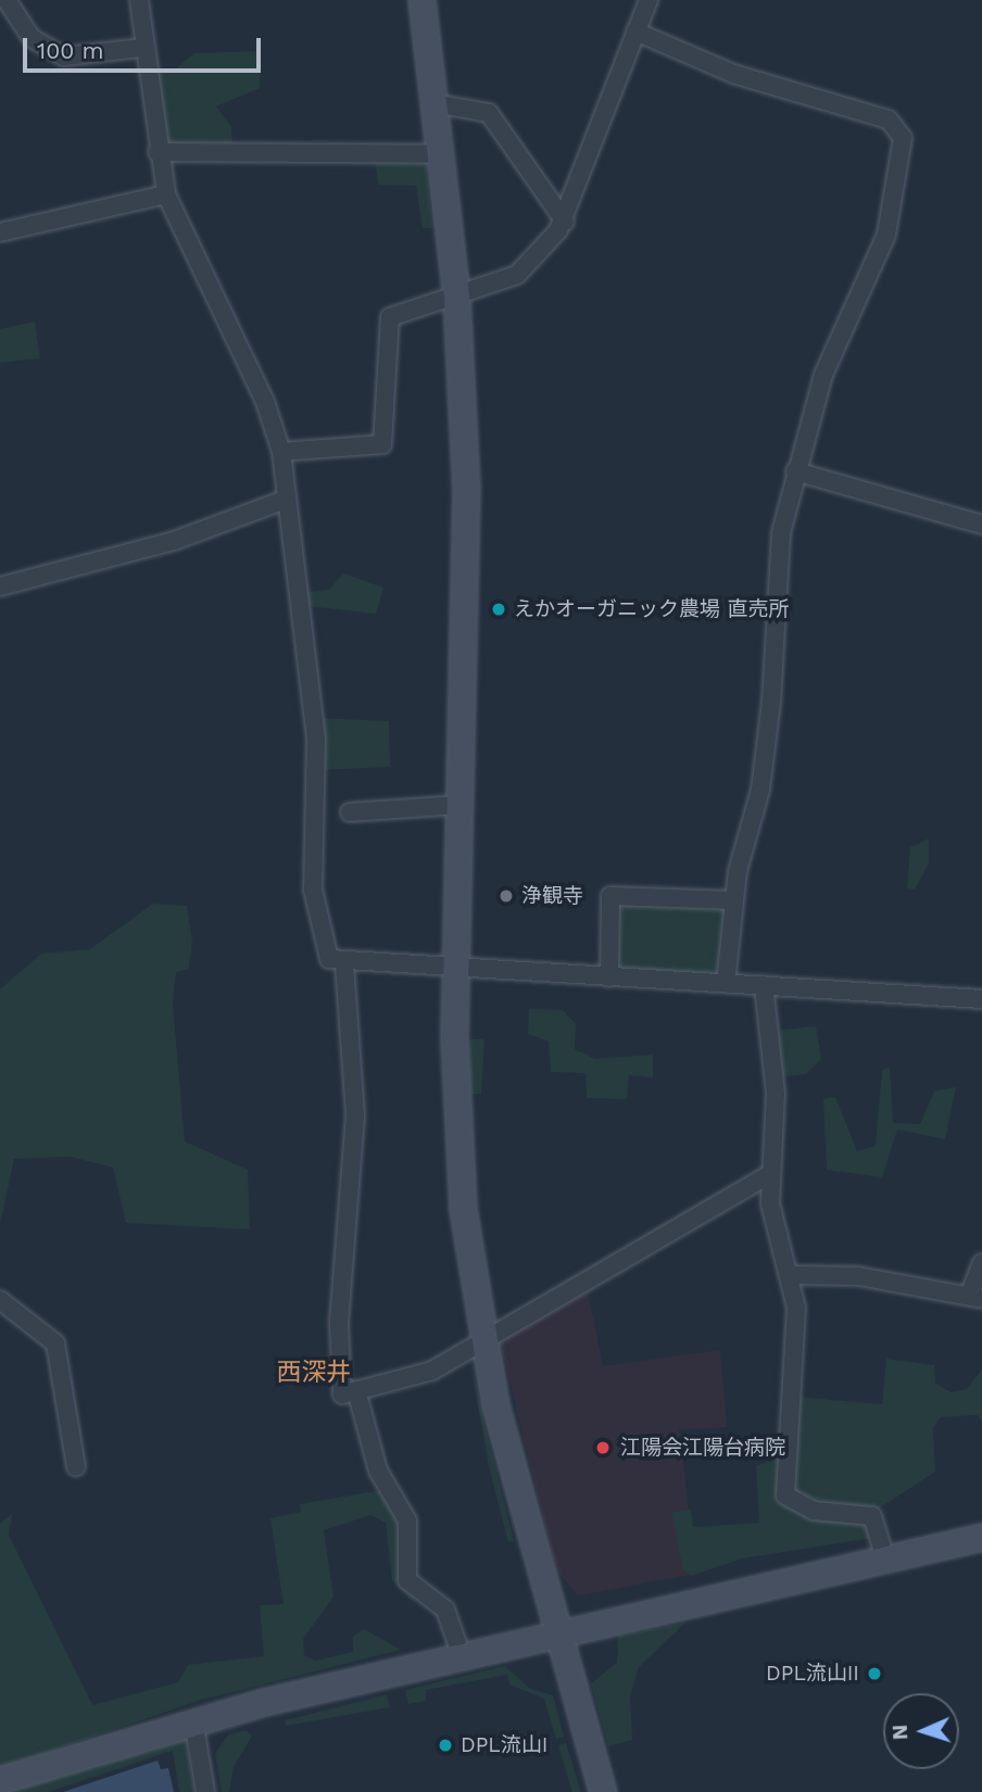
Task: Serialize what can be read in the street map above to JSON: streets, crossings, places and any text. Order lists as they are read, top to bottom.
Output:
{
  "districts": ["西深井"],
  "places": [
    "えかオーガニック農場 直売所",
    "浄観寺",
    "江陽会江陽台病院",
    "DPL流山II",
    "DPL流山I"
  ],
  "scale_bar": "100 m",
  "north": "left"
}
